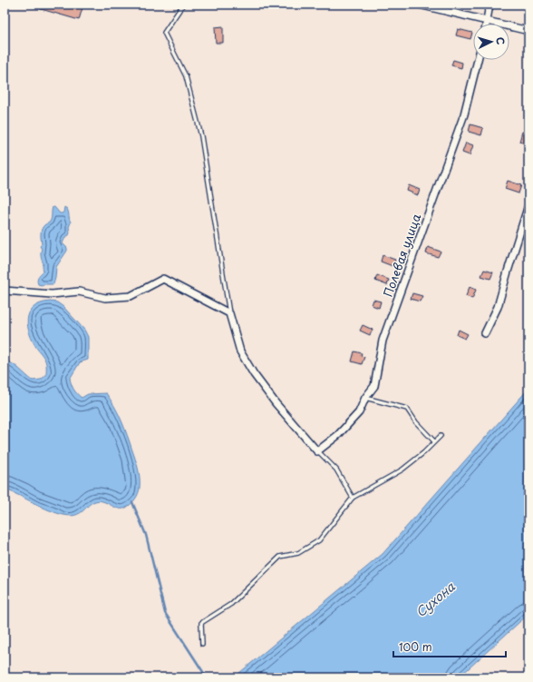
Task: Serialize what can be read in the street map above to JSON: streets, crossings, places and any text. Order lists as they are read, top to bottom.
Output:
{
  "streets": {
    "street": ["Полевая улица"]
  },
  "water": ["Сухона"],
  "scale_bar": "100 m",
  "north": "right"
}
